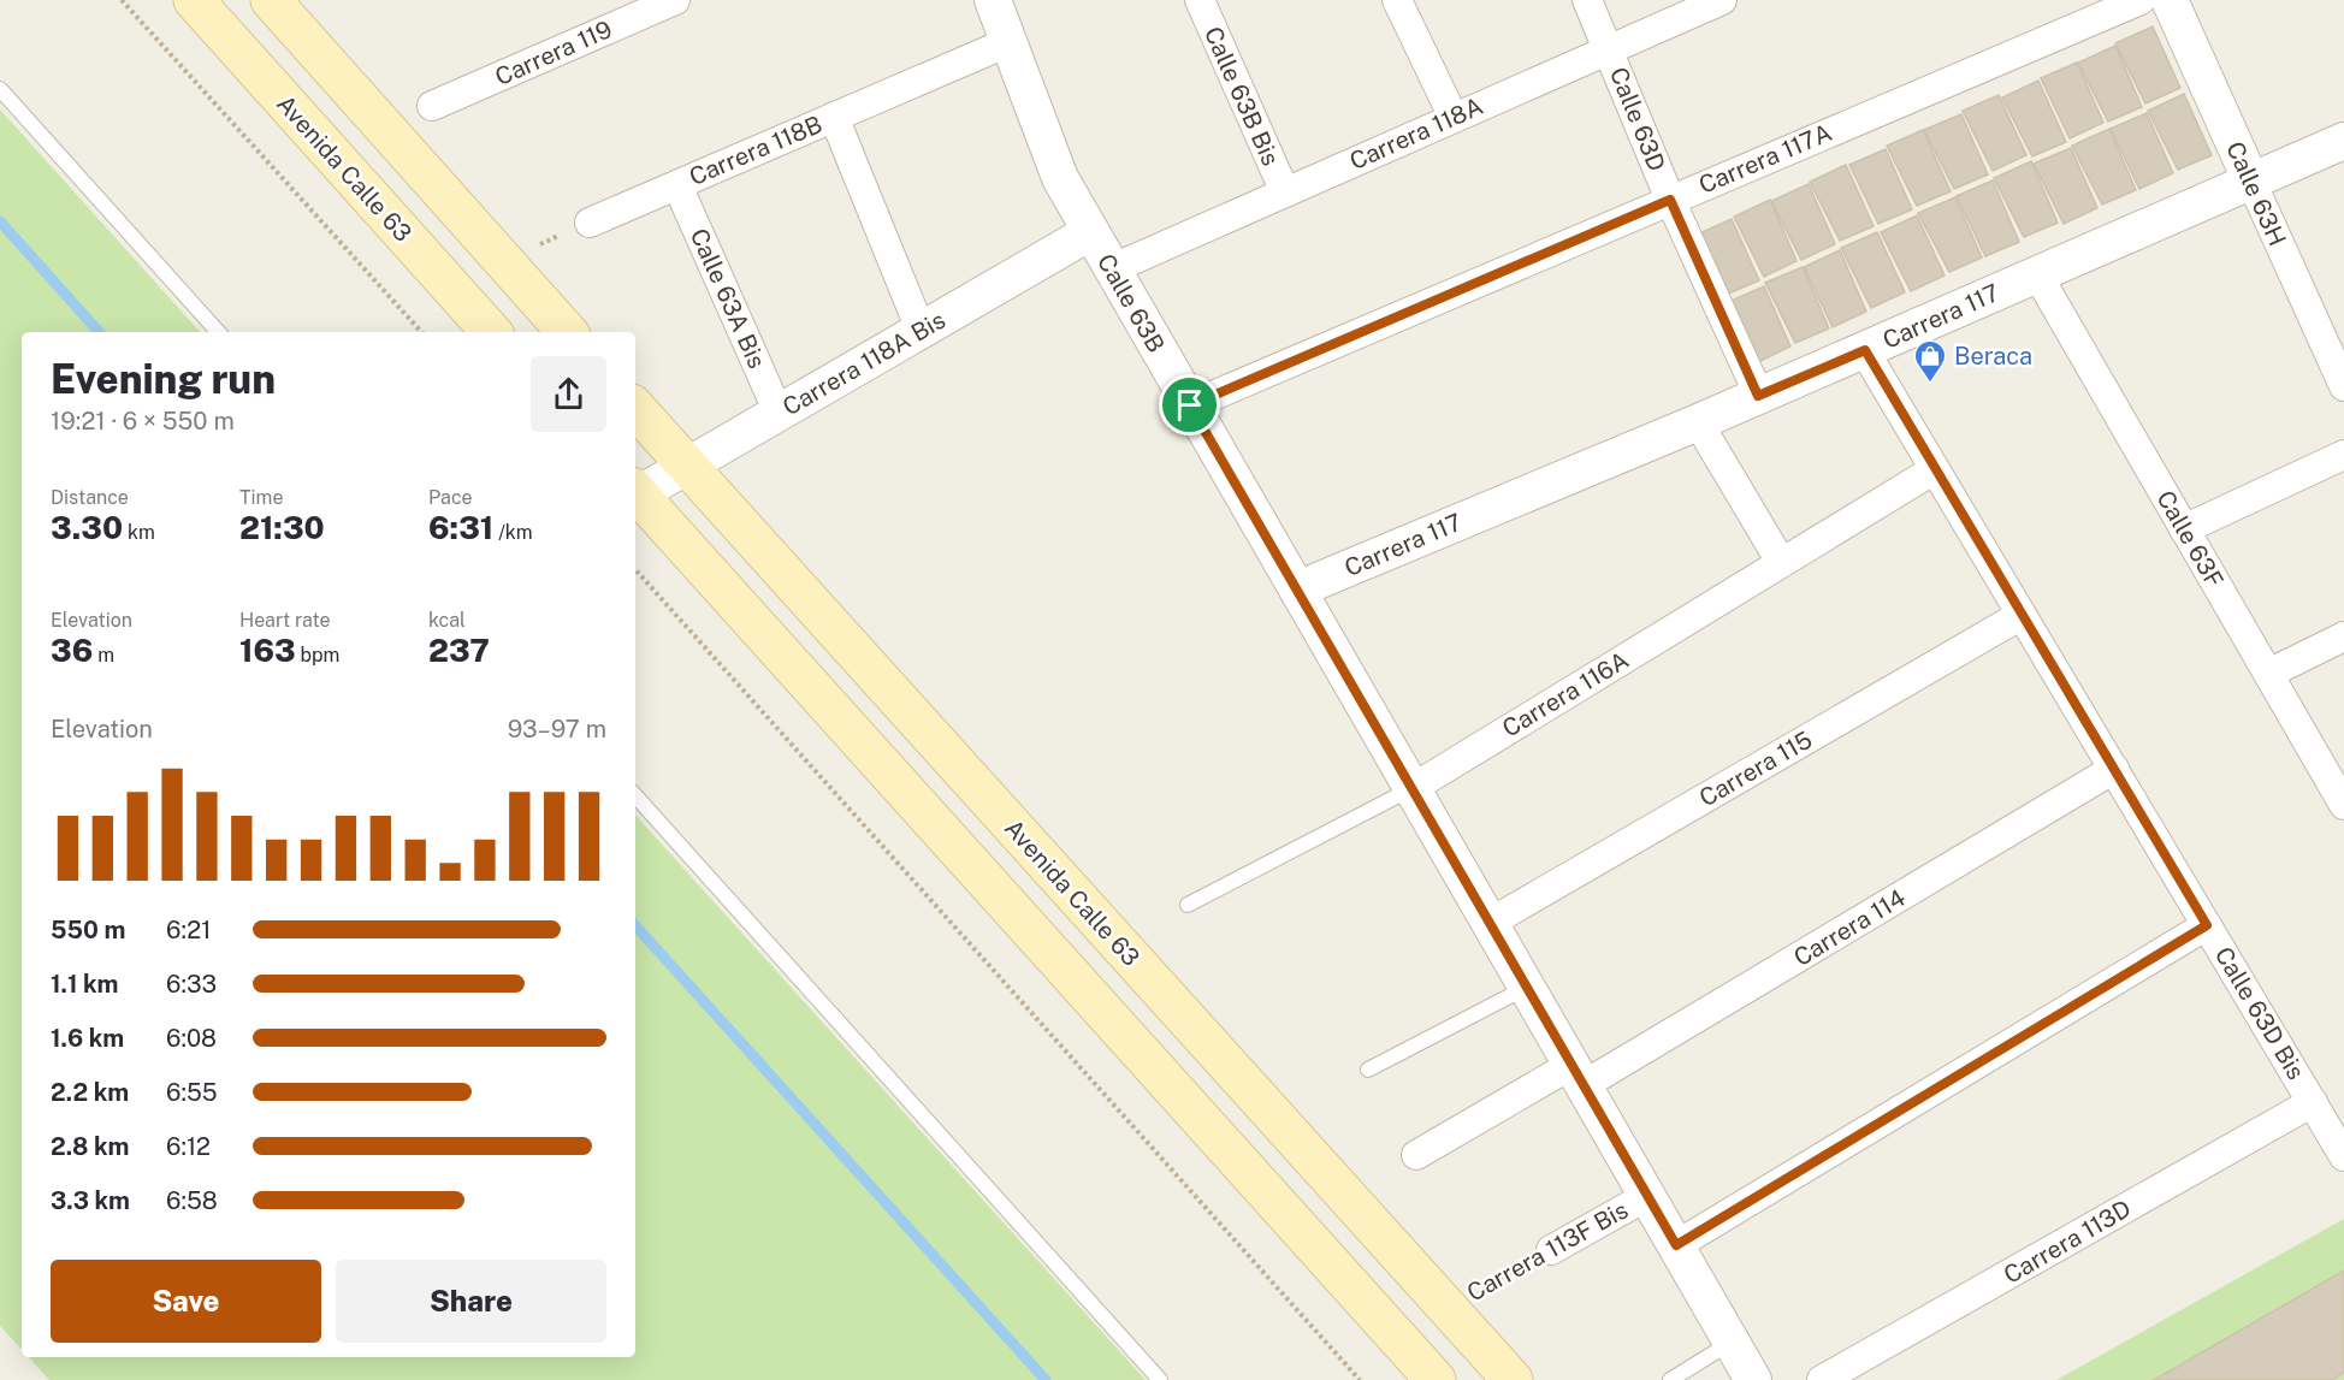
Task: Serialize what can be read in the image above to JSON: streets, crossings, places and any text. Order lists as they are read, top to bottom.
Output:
{
  "streets": {
    "main road": ["Avenida Calle 63"],
    "street": [
      "Carrera 119",
      "Calle 63B Bis",
      "Calle 63D",
      "Carrera 118A",
      "Carrera 118B",
      "Carrera 117A",
      "Calle 63H",
      "Calle 63A Bis",
      "Calle 63B",
      "Carrera 117",
      "Carrera 118A Bis",
      "Calle 63F",
      "Carrera 116A",
      "Carrera 115",
      "Carrera 114",
      "Calle 63D Bis",
      "Carrera 113D",
      "Carrera 113F Bis"
    ]
  },
  "crossings": [
    ["Calle 63B Bis", "Carrera 118A"],
    ["Calle 63D", "Carrera 118A"],
    ["Calle 63D", "Carrera 117A"],
    ["Calle 63D", "Carrera 117"],
    ["Carrera 118A", "Calle 63B"],
    ["Carrera 118B", "Calle 63A Bis"],
    ["Carrera 118B", "Calle 63B"],
    ["Carrera 117A", "Calle 63B"],
    ["Avenida Calle 63", "Carrera 118A Bis"],
    ["Avenida Calle 63", "Carrera 113F Bis"],
    ["Calle 63H", "Carrera 117"],
    ["Calle 63A Bis", "Carrera 118A Bis"],
    ["Calle 63B", "Carrera 117"],
    ["Calle 63B", "Carrera 118A Bis"],
    ["Calle 63B", "Carrera 116A"],
    ["Calle 63B", "Carrera 115"],
    ["Calle 63B", "Carrera 114"],
    ["Calle 63B", "Carrera 113F Bis"],
    ["Carrera 117", "Calle 63F"],
    ["Carrera 117", "Calle 63D Bis"],
    ["Carrera 116A", "Calle 63D Bis"],
    ["Carrera 115", "Calle 63D Bis"],
    ["Carrera 114", "Calle 63D Bis"],
    ["Calle 63D Bis", "Carrera 113D"]
  ],
  "places": {
    "shop": ["Beraca"]
  },
  "page": {
    "heading": ["Evening run", "19:21 · 6 × 550 m"],
    "stats": [
      ["Distance", "3.30 km"],
      ["Time", "21:30"],
      ["Pace", "6:31 /km"],
      ["Elevation", "36 m"],
      ["Heart rate", "163 bpm"],
      ["kcal", "237"]
    ],
    "chart": ["Elevation", "93–97 m"],
    "list": [
      {
        "name": "550 m",
        "note": "6:21"
      },
      {
        "name": "1.1 km",
        "note": "6:33"
      },
      {
        "name": "1.6 km",
        "note": "6:08"
      },
      {
        "name": "2.2 km",
        "note": "6:55"
      },
      {
        "name": "2.8 km",
        "note": "6:12"
      },
      {
        "name": "3.3 km",
        "note": "6:58"
      }
    ],
    "buttons": ["Save", "Share"]
  }
}
